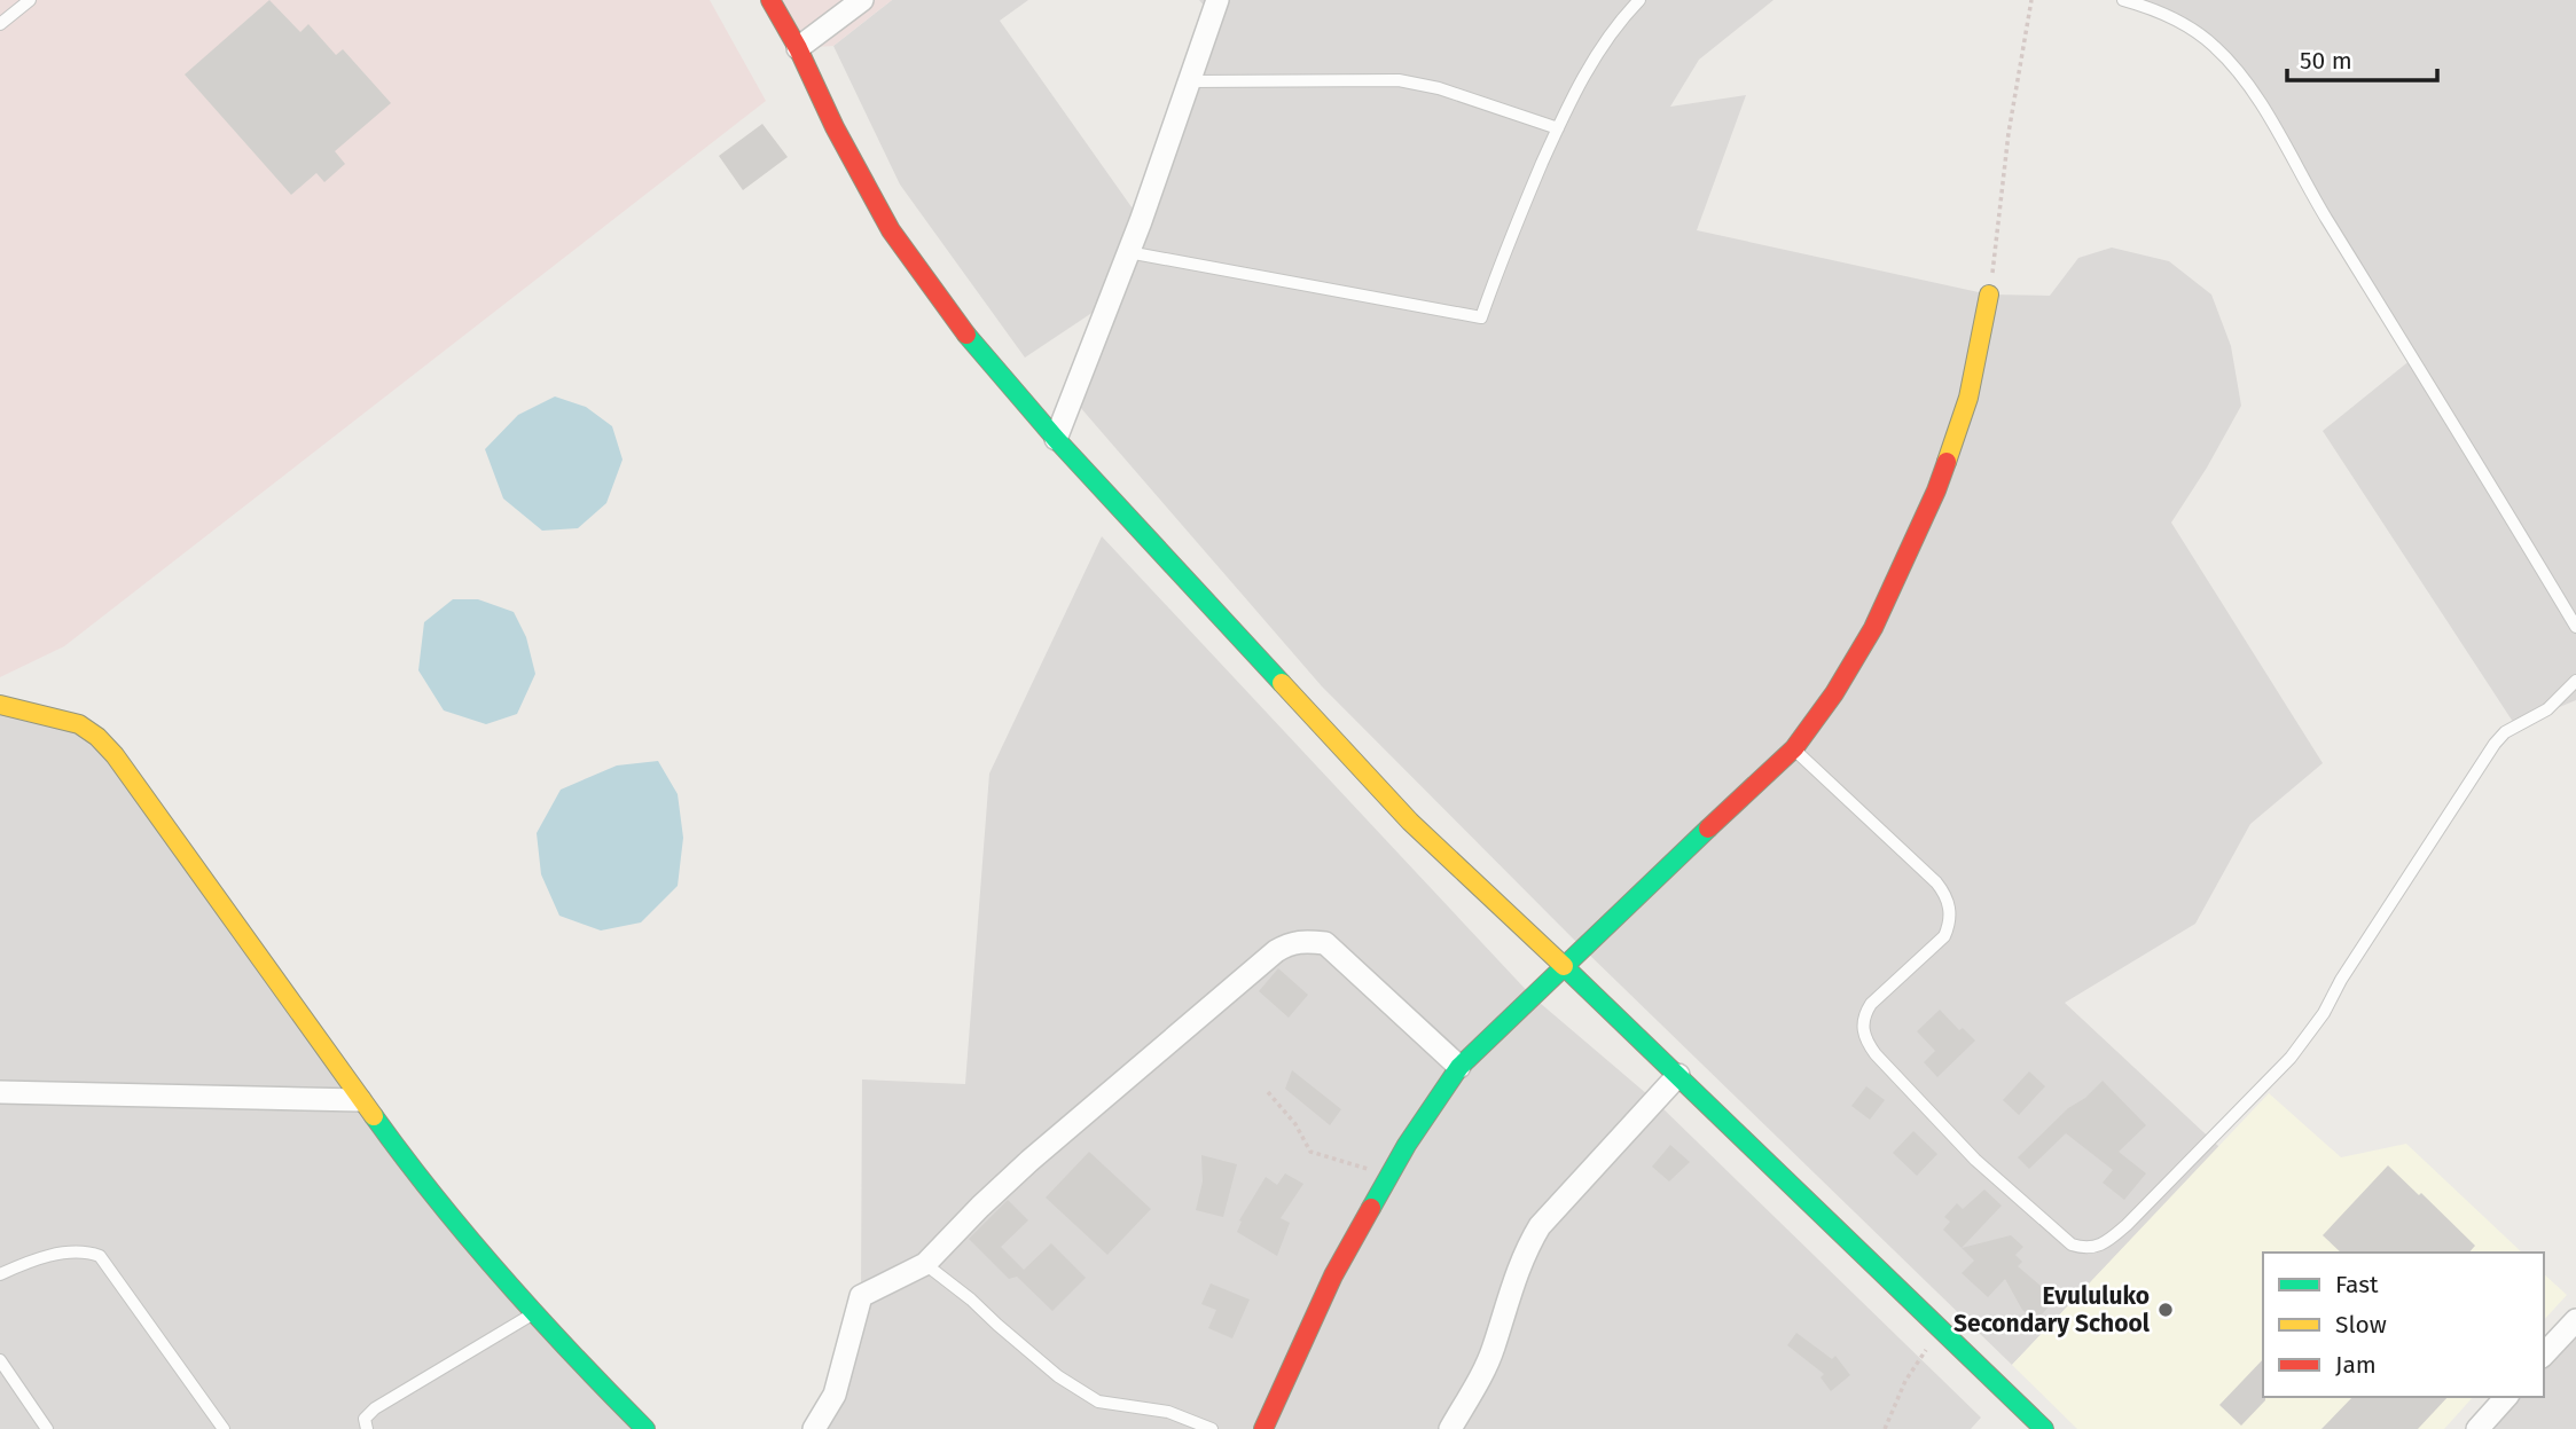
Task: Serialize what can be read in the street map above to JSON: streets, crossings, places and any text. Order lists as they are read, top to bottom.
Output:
{
  "places": ["Evululuko Secondary School"],
  "legend": ["Fast", "Slow", "Jam"],
  "scale_bar": "50 m"
}
